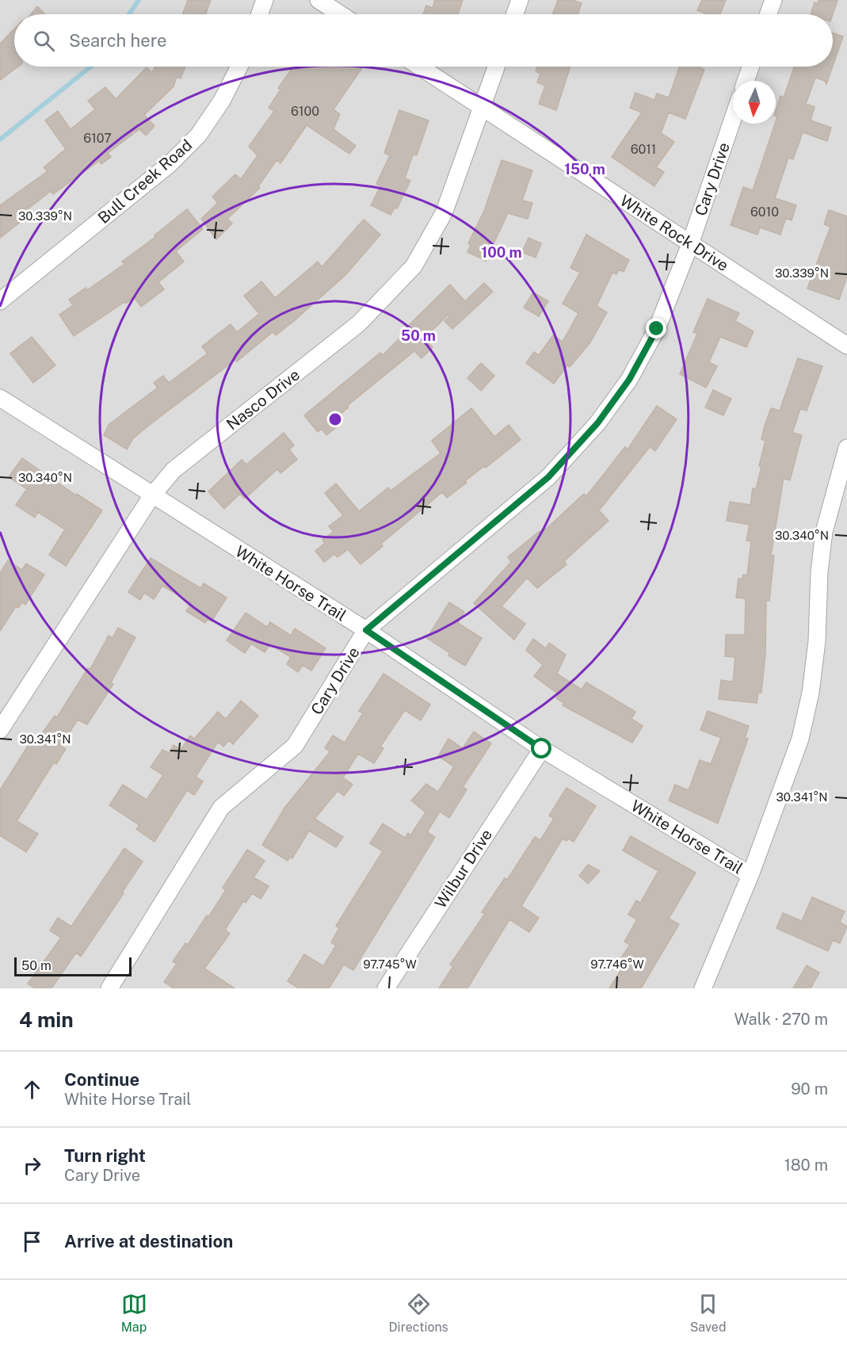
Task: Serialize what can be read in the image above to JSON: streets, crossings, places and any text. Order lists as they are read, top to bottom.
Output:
{
  "streets": {
    "street": [
      "Cary Drive",
      "Bull Creek Road",
      "White Rock Drive",
      "Nasco Drive",
      "White Horse Trail",
      "Wilbur Drive"
    ]
  },
  "crossings": [
    ["Cary Drive", "White Rock Drive"],
    ["Cary Drive", "White Horse Trail"],
    ["White Rock Drive", "Nasco Drive"],
    ["Nasco Drive", "White Horse Trail"],
    ["White Horse Trail", "Wilbur Drive"]
  ],
  "house_numbers": [
    "6100",
    "6107",
    "6011",
    "6010"
  ],
  "scale_bar": "50 m",
  "north": "bottom",
  "page": {
    "search": "Search here",
    "scale": "50 m",
    "heading": ["4 min", "Walk · 270 m"],
    "list": [
      ["Continue", "White Horse Trail", "90 m"],
      ["Turn right", "Cary Drive", "180 m"],
      "Arrive at destination"
    ],
    "nav": ["Map", "Directions", "Saved"]
  },
  "coordinates": [
    "30.339°N",
    "30.340°N",
    "30.341°N",
    "97.745°W",
    "97.746°W"
  ],
  "rings": ["150 m", "100 m", "50 m"]
}
